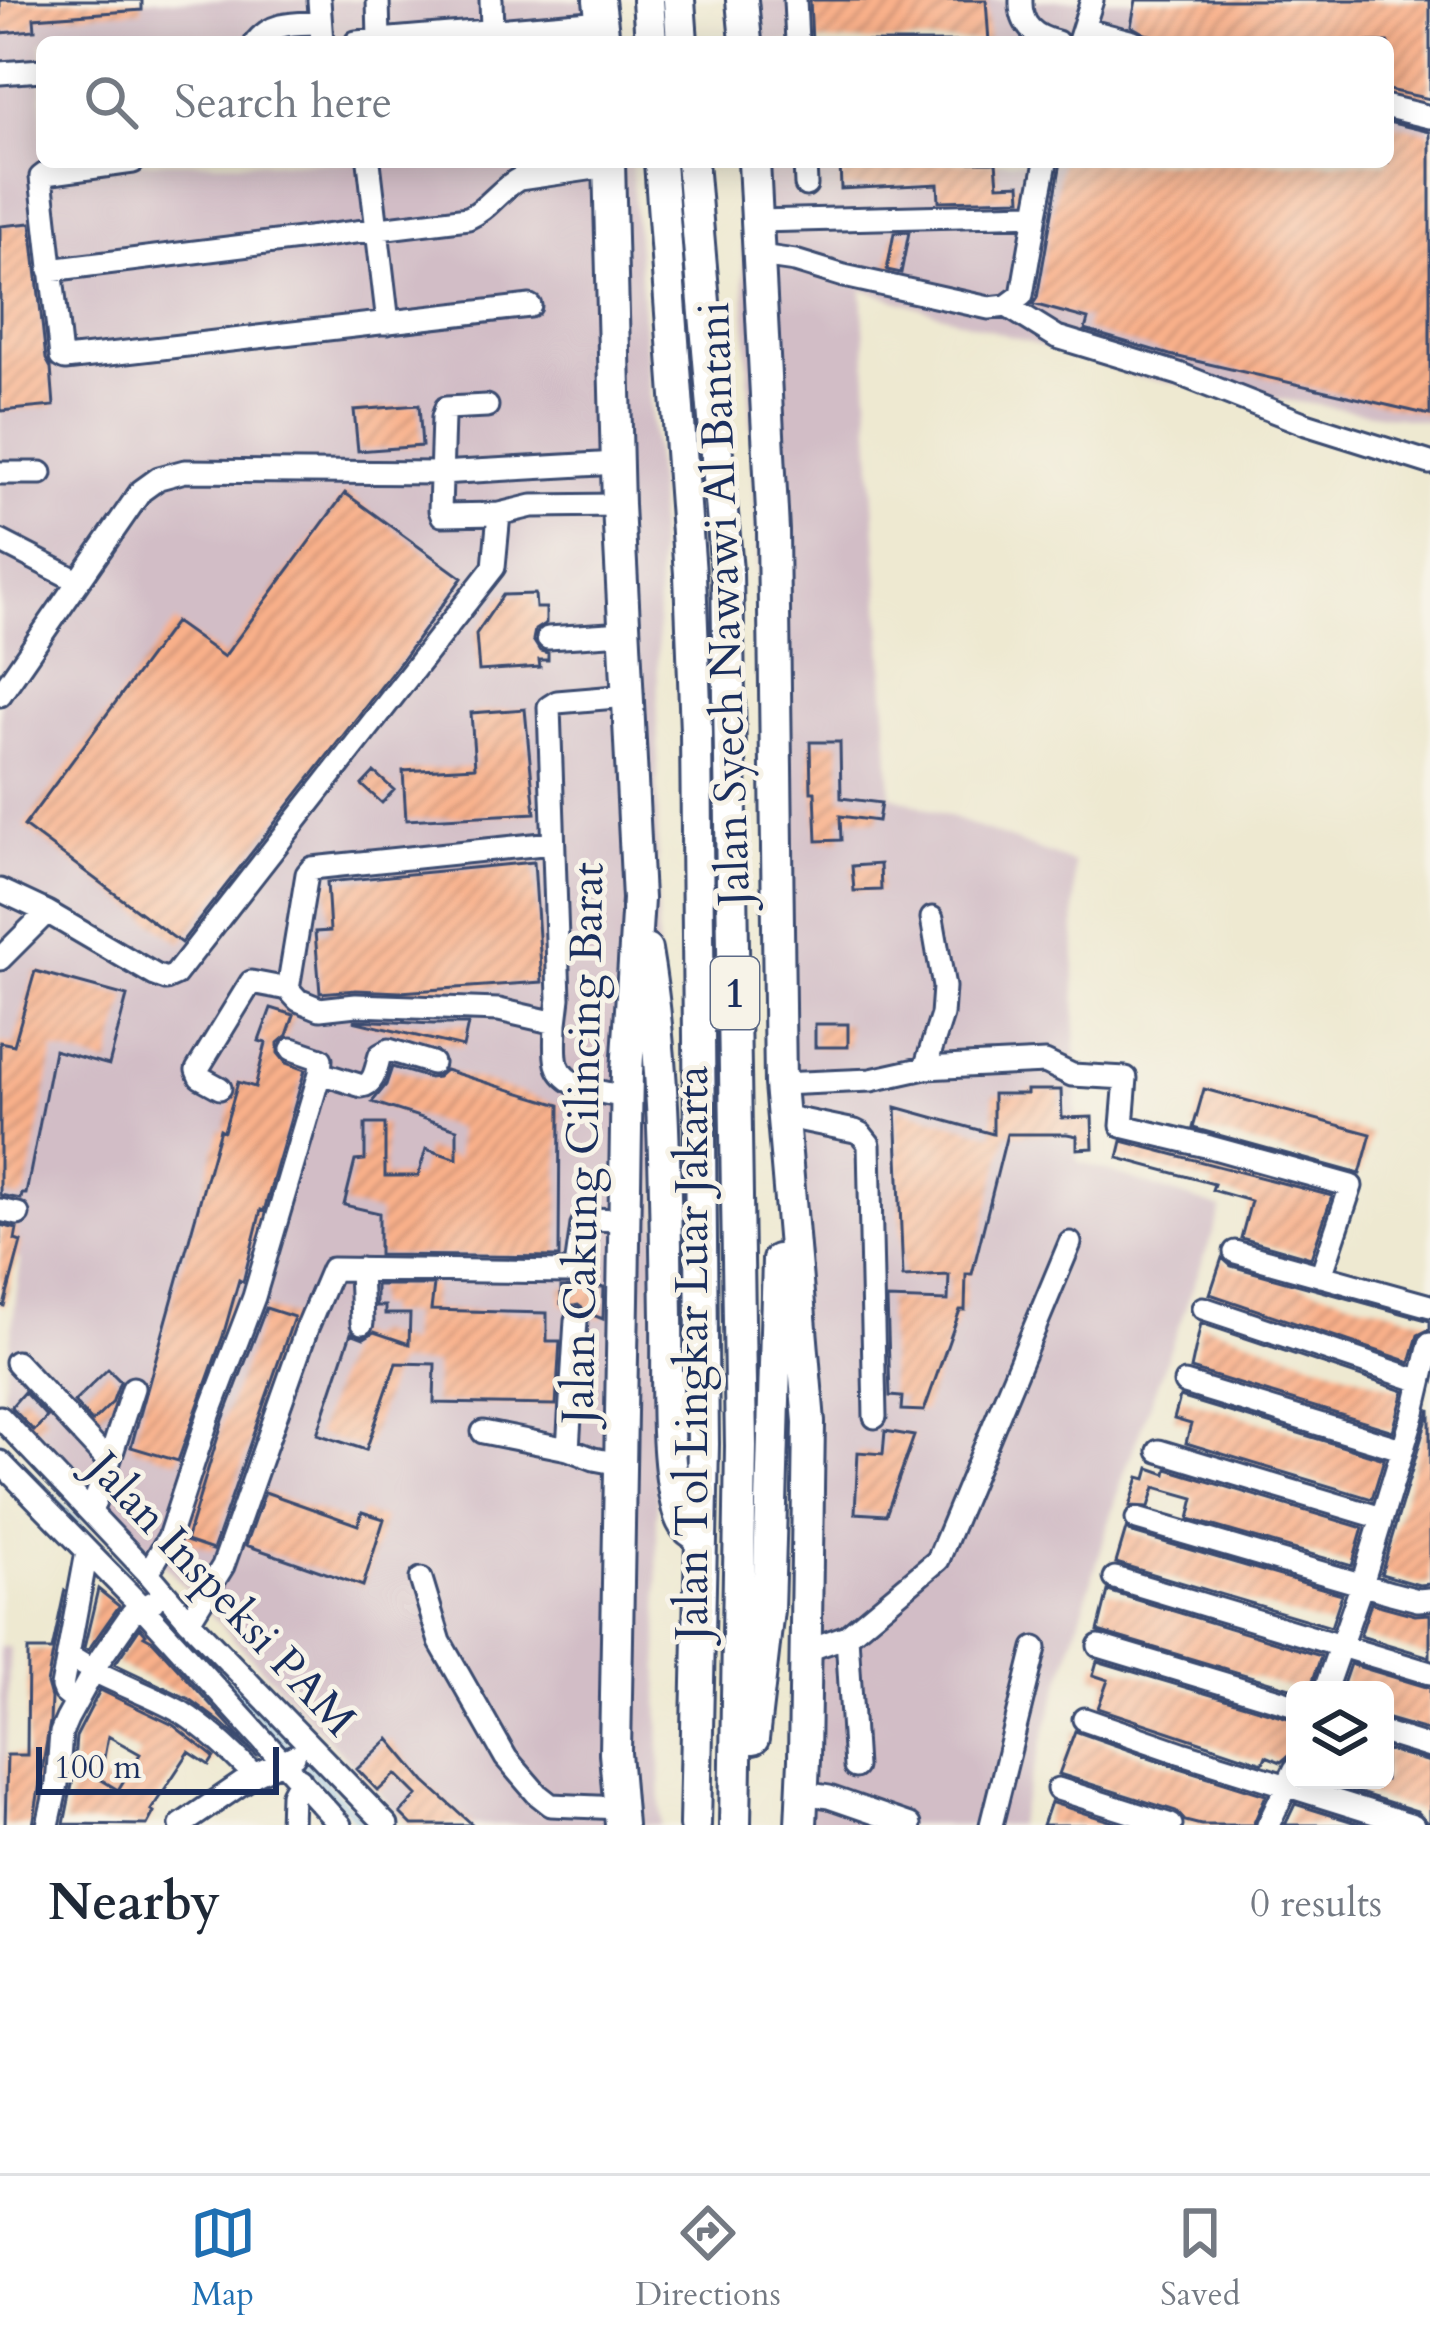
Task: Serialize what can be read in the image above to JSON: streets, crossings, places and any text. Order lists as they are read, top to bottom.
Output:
{
  "streets": {
    "highway": [
      "Jalan Syech Nawawi Al Bantani",
      "1",
      "Jalan Cakung Cilincing Barat",
      "Jalan Tol Lingkar Luar Jakarta"
    ],
    "street": ["Jalan Inspeksi PAM"]
  },
  "scale_bar": "100 m",
  "page": {
    "search": "Search here",
    "scale": "100 m",
    "heading": ["Nearby", "0 results"],
    "nav": ["Map", "Directions", "Saved"]
  }
}
